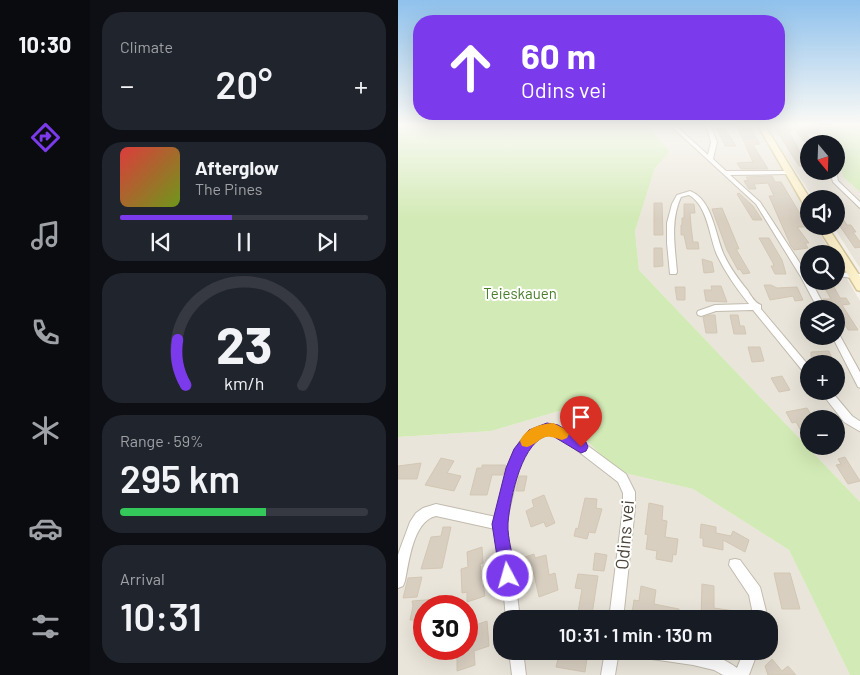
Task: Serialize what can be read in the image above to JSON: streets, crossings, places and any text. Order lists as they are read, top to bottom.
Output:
{
  "streets": {
    "street": ["Odins vei"]
  },
  "parks": ["Teieskauen"],
  "north": "bottom",
  "page": {
    "tabs": "10:30",
    "tile": [
      "Climate",
      ["Range · 59%", "295 km"],
      ["Arrival", "10:31"]
    ],
    "turn": ["60 m", "Odins vei"],
    "heat": ["−", "20°", "+"],
    "map_buttons": ["+", "−"],
    "song": ["Afterglow", "The Pines"],
    "limit": "30",
    "trip": "10:31 · 1 min · 130 m",
    "gauge": ["23", "km/h"]
  }
}
